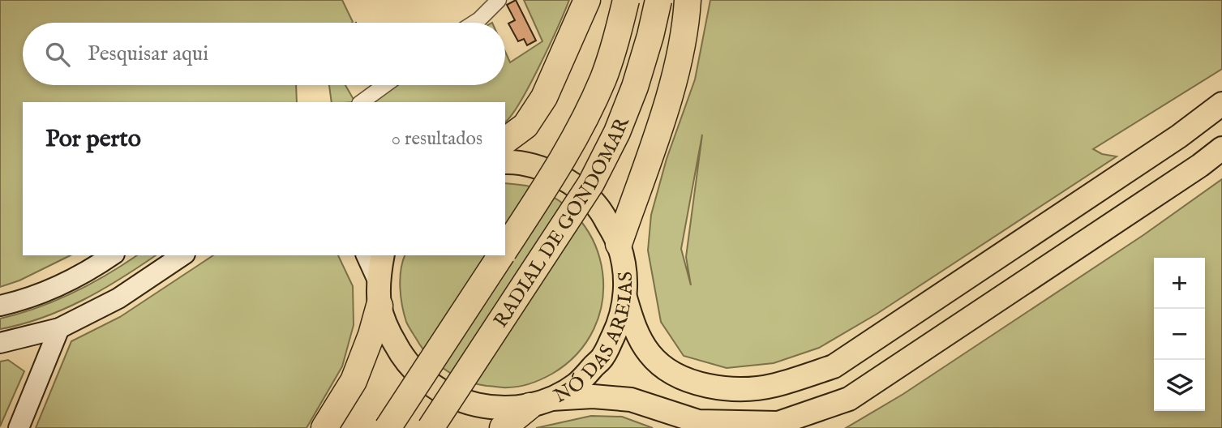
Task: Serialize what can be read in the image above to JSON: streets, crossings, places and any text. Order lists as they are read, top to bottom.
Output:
{
  "streets": {
    "highway": ["RADIAL DE GONDOMAR"],
    "main road": ["NÓ DAS AREIAS"]
  },
  "page": {
    "search": "Pesquisar aqui",
    "heading": ["Por perto", "0 resultados"],
    "map_buttons": ["+", "−"]
  }
}
